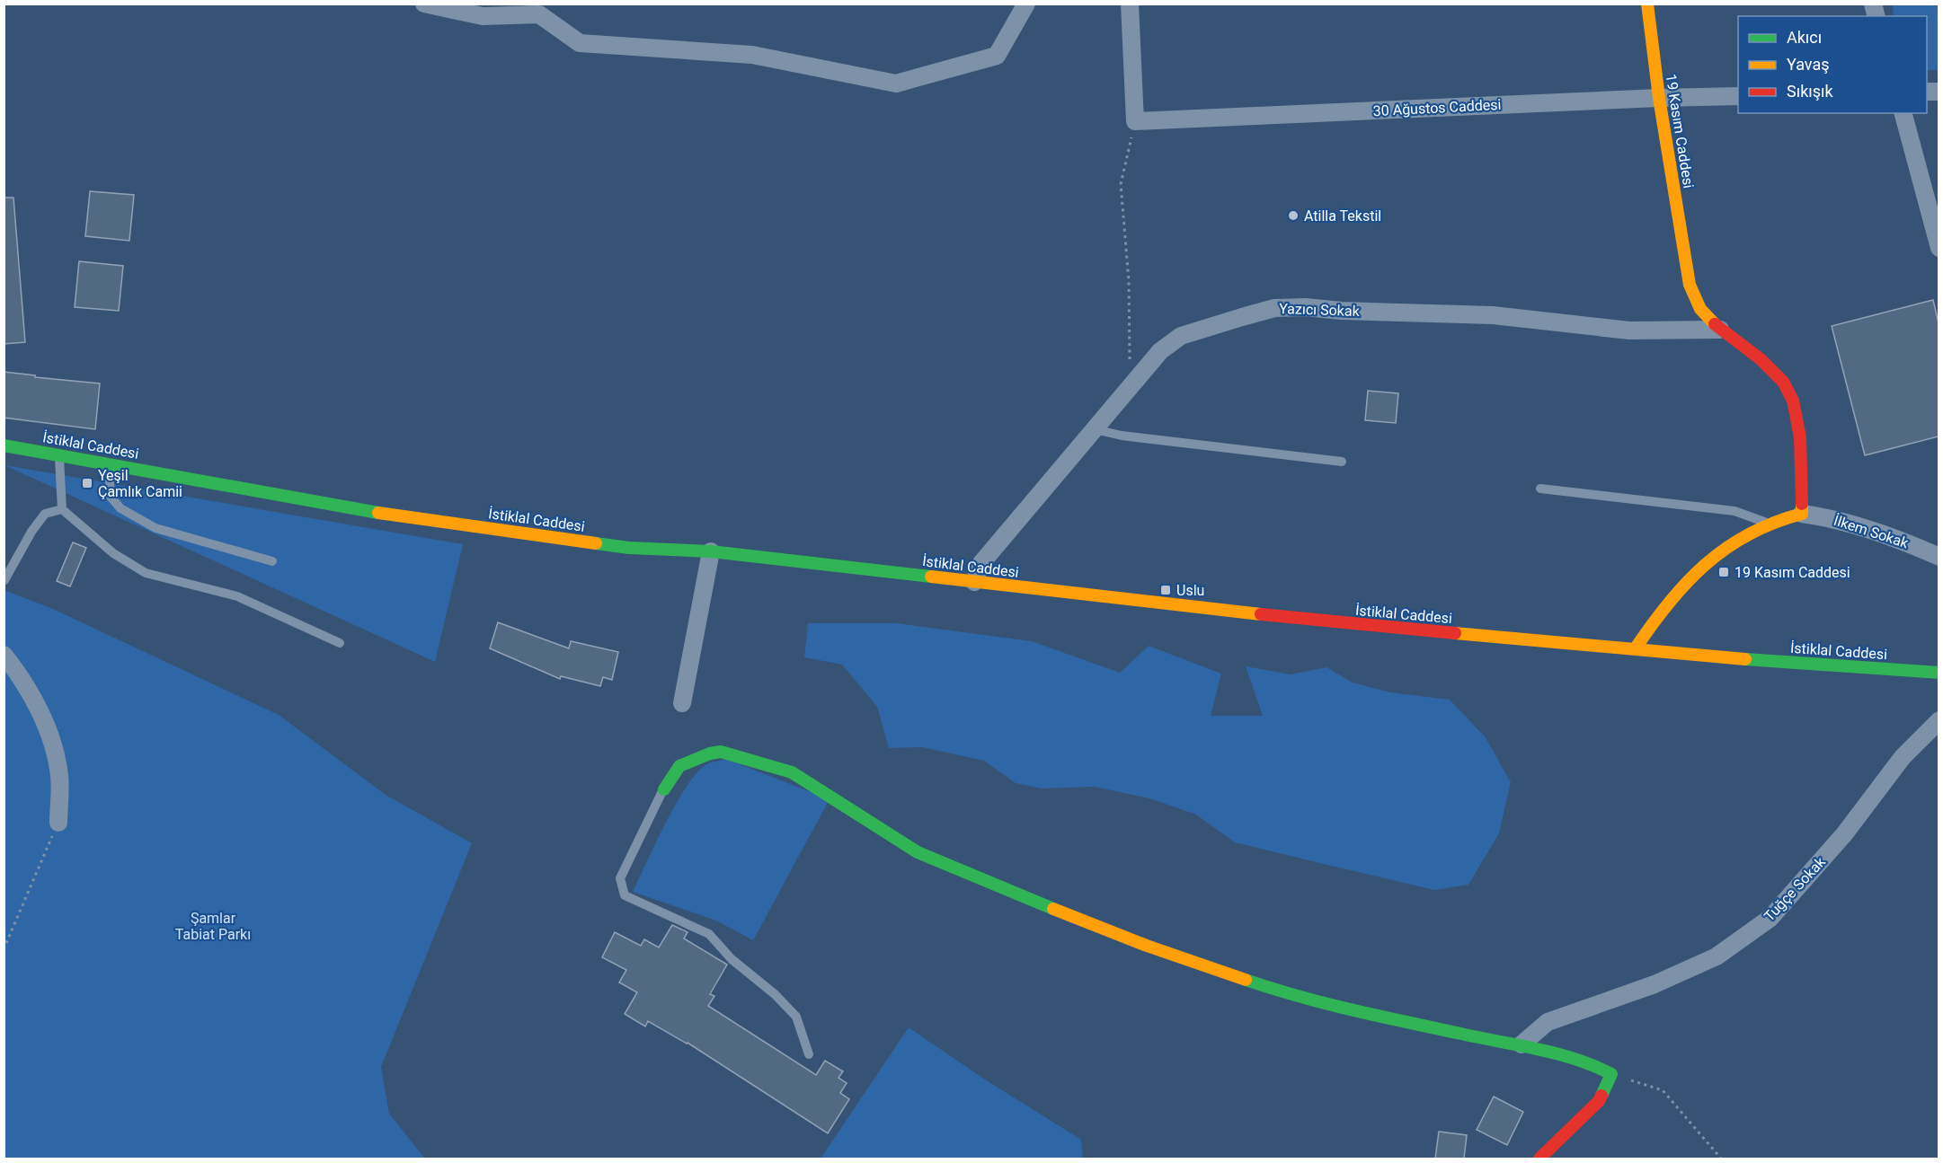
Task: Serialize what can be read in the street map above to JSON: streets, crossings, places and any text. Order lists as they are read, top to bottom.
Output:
{
  "streets": {
    "main road": ["19 Kasım Caddesi", "İstiklal Caddesi"],
    "street": [
      "30 Ağustos Caddesi",
      "Yazıcı Sokak",
      "İlkem Sokak",
      "Tuğçe Sokak"
    ]
  },
  "crossings": [
    ["30 Ağustos Caddesi", "19 Kasım Caddesi"],
    ["19 Kasım Caddesi", "Yazıcı Sokak"],
    ["19 Kasım Caddesi", "İlkem Sokak"],
    ["Yazıcı Sokak", "İstiklal Caddesi"]
  ],
  "parks": ["Şamlar Tabiat Parkı"],
  "places": {
    "other": ["Atilla Tekstil"],
    "transit": ["Yeşil Çamlık Camii", "19 Kasım Caddesi", "Uslu"]
  },
  "legend": ["Akıcı", "Yavaş", "Sıkışık"]
}
